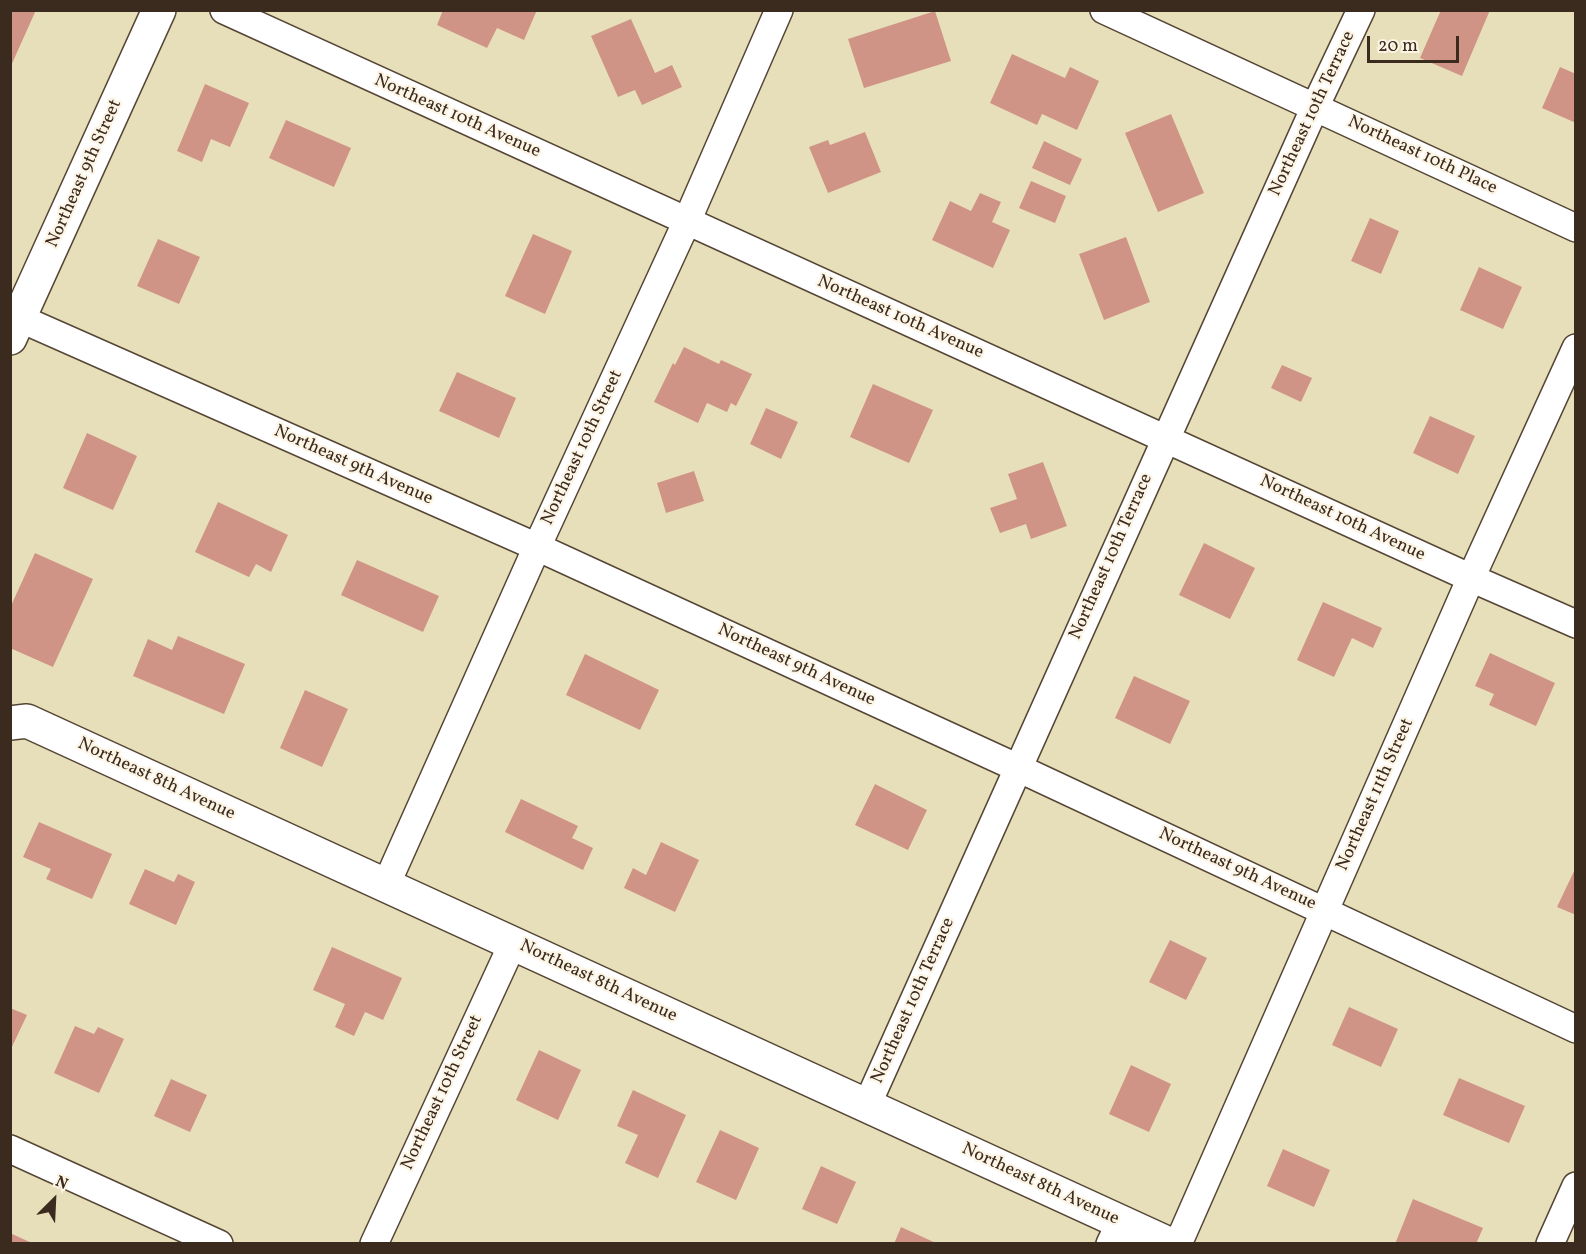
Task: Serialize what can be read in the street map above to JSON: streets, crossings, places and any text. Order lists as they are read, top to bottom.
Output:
{
  "streets": {
    "street": [
      "Northeast 10th Terrace",
      "Northeast 10th Avenue",
      "Northeast 10th Place",
      "Northeast 9th Street",
      "Northeast 10th Street",
      "Northeast 9th Avenue",
      "Northeast 8th Avenue",
      "Northeast 11th Street"
    ]
  },
  "crossings": [
    ["Northeast 10th Terrace", "Northeast 10th Avenue"],
    ["Northeast 10th Terrace", "Northeast 10th Place"],
    ["Northeast 10th Terrace", "Northeast 9th Avenue"],
    ["Northeast 10th Terrace", "Northeast 8th Avenue"],
    ["Northeast 10th Avenue", "Northeast 10th Street"],
    ["Northeast 10th Avenue", "Northeast 11th Street"],
    ["Northeast 9th Street", "Northeast 9th Avenue"],
    ["Northeast 10th Street", "Northeast 9th Avenue"],
    ["Northeast 10th Street", "Northeast 8th Avenue"],
    ["Northeast 9th Avenue", "Northeast 11th Street"]
  ],
  "scale_bar": "20 m",
  "north": "top right"
}
